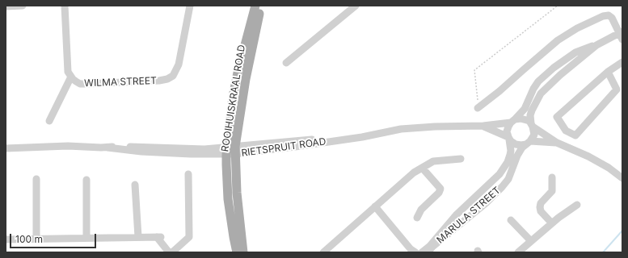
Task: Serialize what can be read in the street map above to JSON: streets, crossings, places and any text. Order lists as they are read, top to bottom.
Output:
{
  "streets": {
    "main road": ["ROOIHUISKRAAL ROAD"],
    "street": ["WILMA STREET", "RIETSPRUIT ROAD", "MARULA STREET"]
  },
  "crossings": [
    ["ROOIHUISKRAAL ROAD", "RIETSPRUIT ROAD"],
    ["RIETSPRUIT ROAD", "MARULA STREET"]
  ],
  "scale_bar": "100 m"
}
